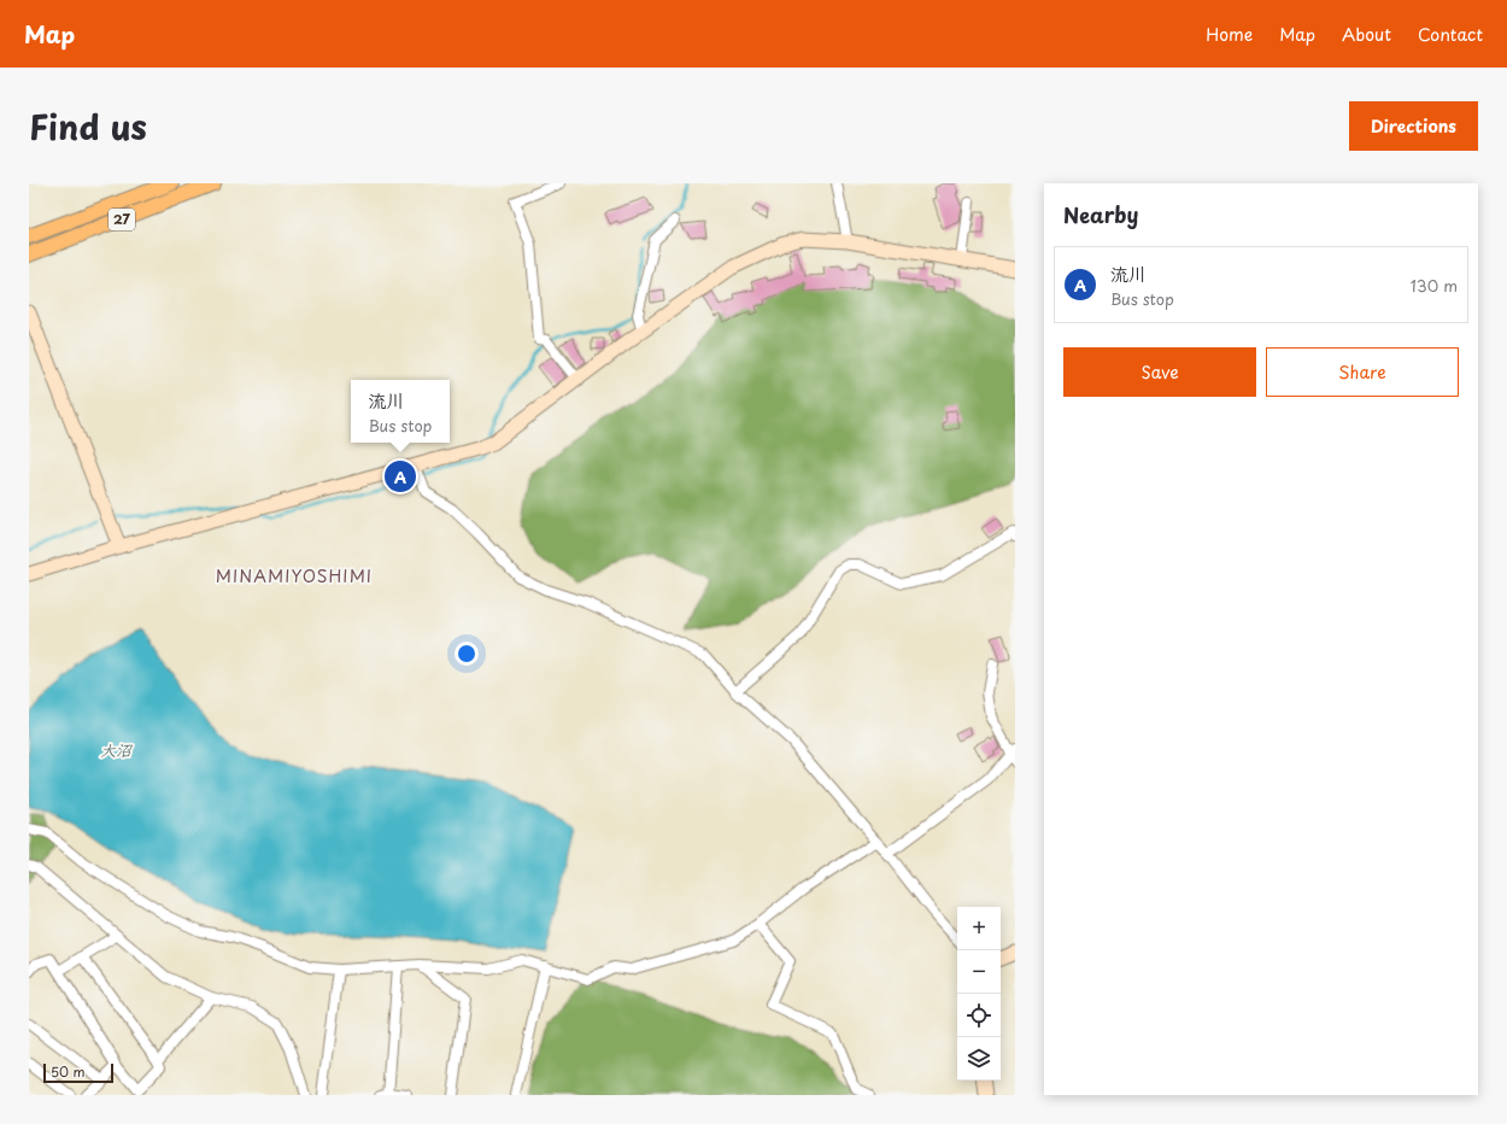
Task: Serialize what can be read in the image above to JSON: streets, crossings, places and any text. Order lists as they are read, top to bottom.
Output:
{
  "streets": {
    "main road": ["27"]
  },
  "districts": ["MINAMIYOSHIMI"],
  "water": ["大沼"],
  "scale_bar": "50 m",
  "page": {
    "header": "Map",
    "nav": [
      "Home",
      "Map",
      "About",
      "Contact"
    ],
    "title": "Find us",
    "buttons": [
      "Directions",
      ["Save", "Share"]
    ],
    "heading": "Nearby",
    "list": [
      {
        "mark": "A",
        "name": "流川",
        "note": "Bus stop",
        "value": "130 m"
      }
    ],
    "popup": ["流川", "Bus stop"],
    "pins": "A",
    "map_buttons": ["+", "−"],
    "scale": "50 m"
  }
}
